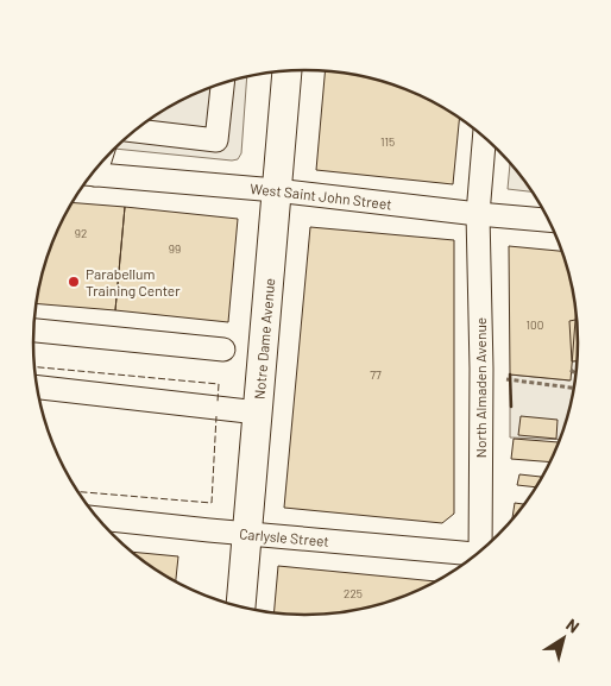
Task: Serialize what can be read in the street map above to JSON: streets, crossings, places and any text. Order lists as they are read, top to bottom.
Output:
{
  "streets": {
    "main road": ["Notre Dame Avenue"],
    "street": ["West Saint John Street", "North Almaden Avenue", "Carlysle Street"]
  },
  "crossings": [
    ["West Saint John Street", "Notre Dame Avenue"],
    ["West Saint John Street", "North Almaden Avenue"],
    ["Notre Dame Avenue", "Carlysle Street"]
  ],
  "places": ["Parabellum Training Center"],
  "house_numbers": [
    "115",
    "92",
    "99",
    "100",
    "77",
    "225"
  ],
  "north": "top right"
}
